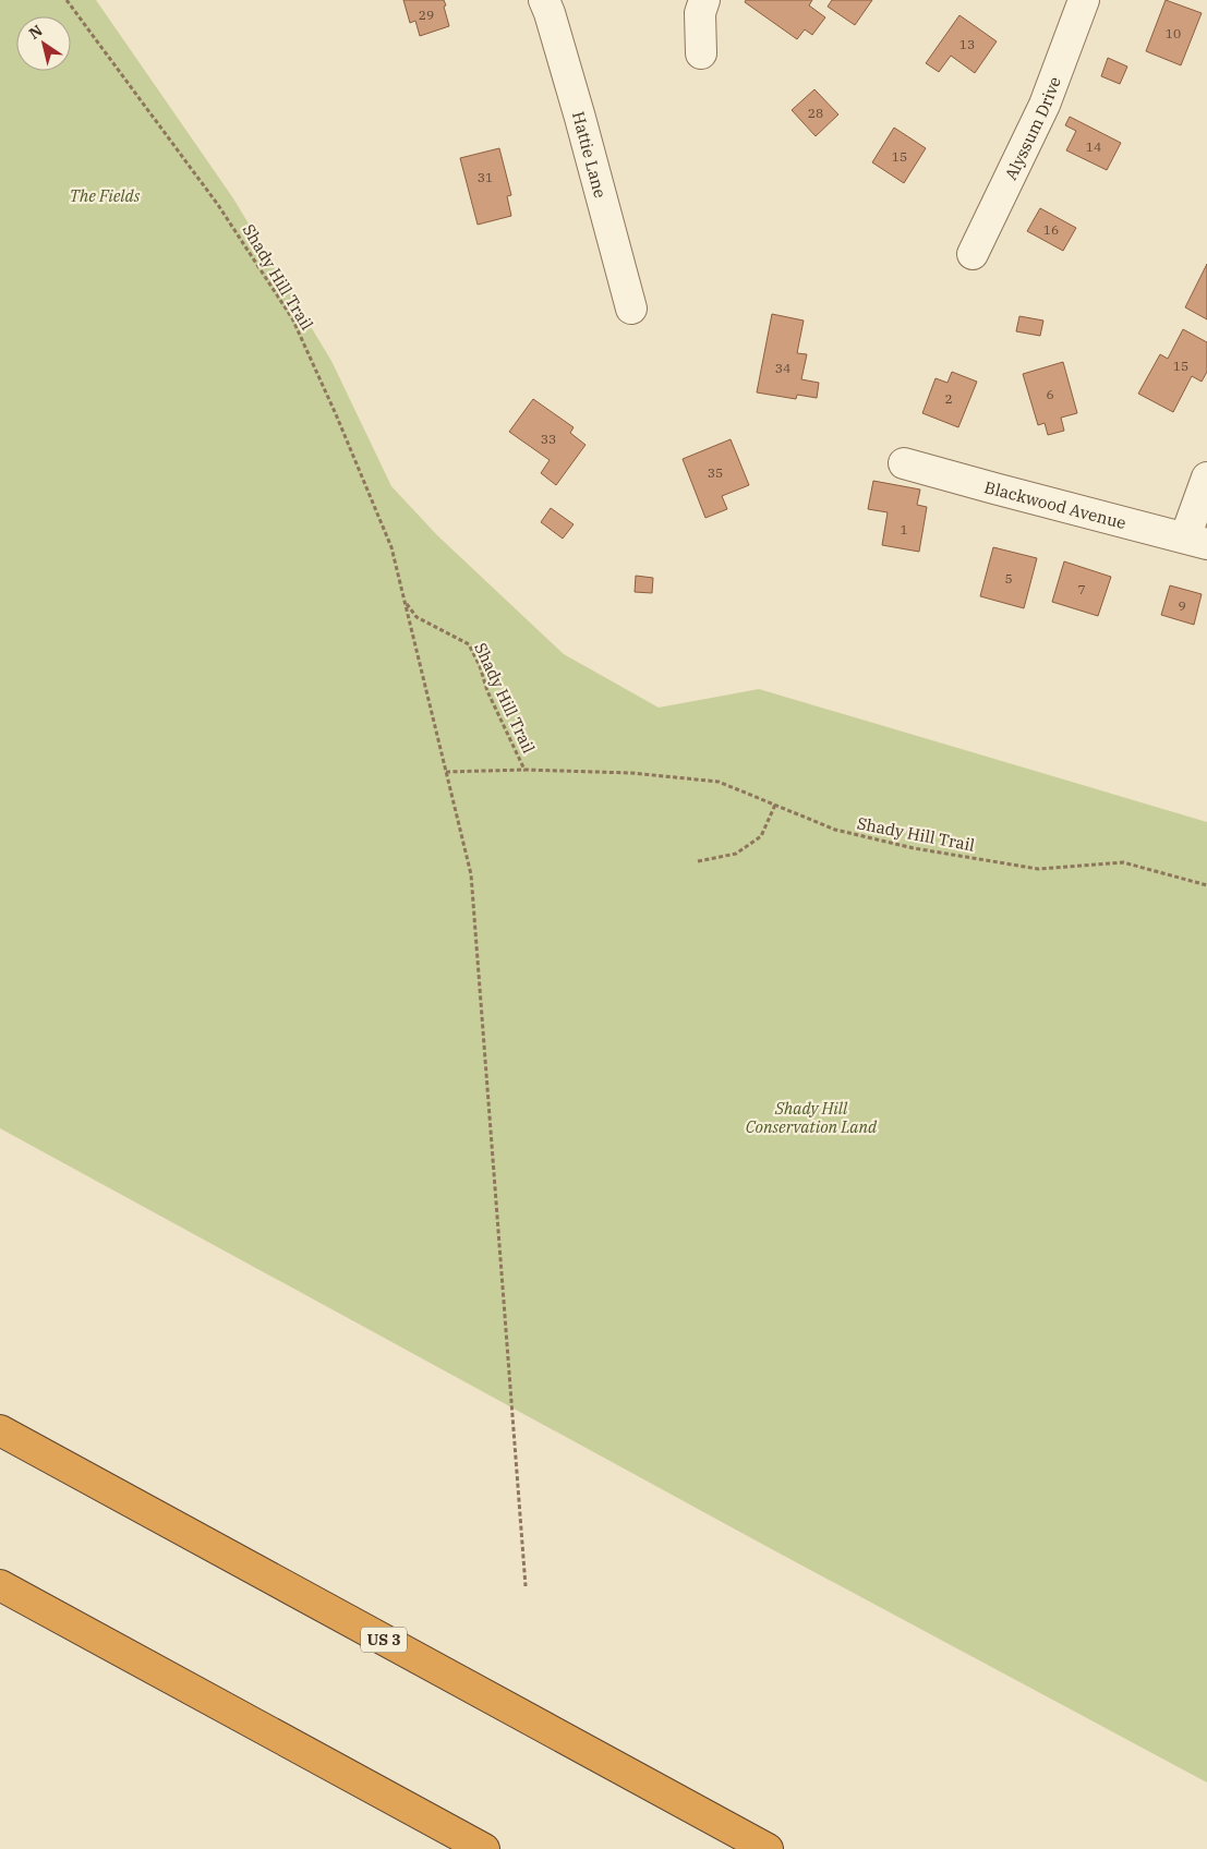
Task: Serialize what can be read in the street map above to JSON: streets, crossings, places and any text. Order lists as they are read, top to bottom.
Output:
{
  "streets": {
    "highway": ["US 3"],
    "street": ["Alyssum Drive", "Hattie Lane", "Blackwood Avenue"],
    "path": ["Shady Hill Trail"]
  },
  "parks": ["The Fields", "Shady Hill Conservation Land"],
  "house_numbers": [
    "29",
    "10",
    "13",
    "28",
    "14",
    "15",
    "31",
    "16",
    "15",
    "34",
    "6",
    "2",
    "33",
    "35",
    "1",
    "5",
    "7",
    "9"
  ],
  "north": "top left"
}
